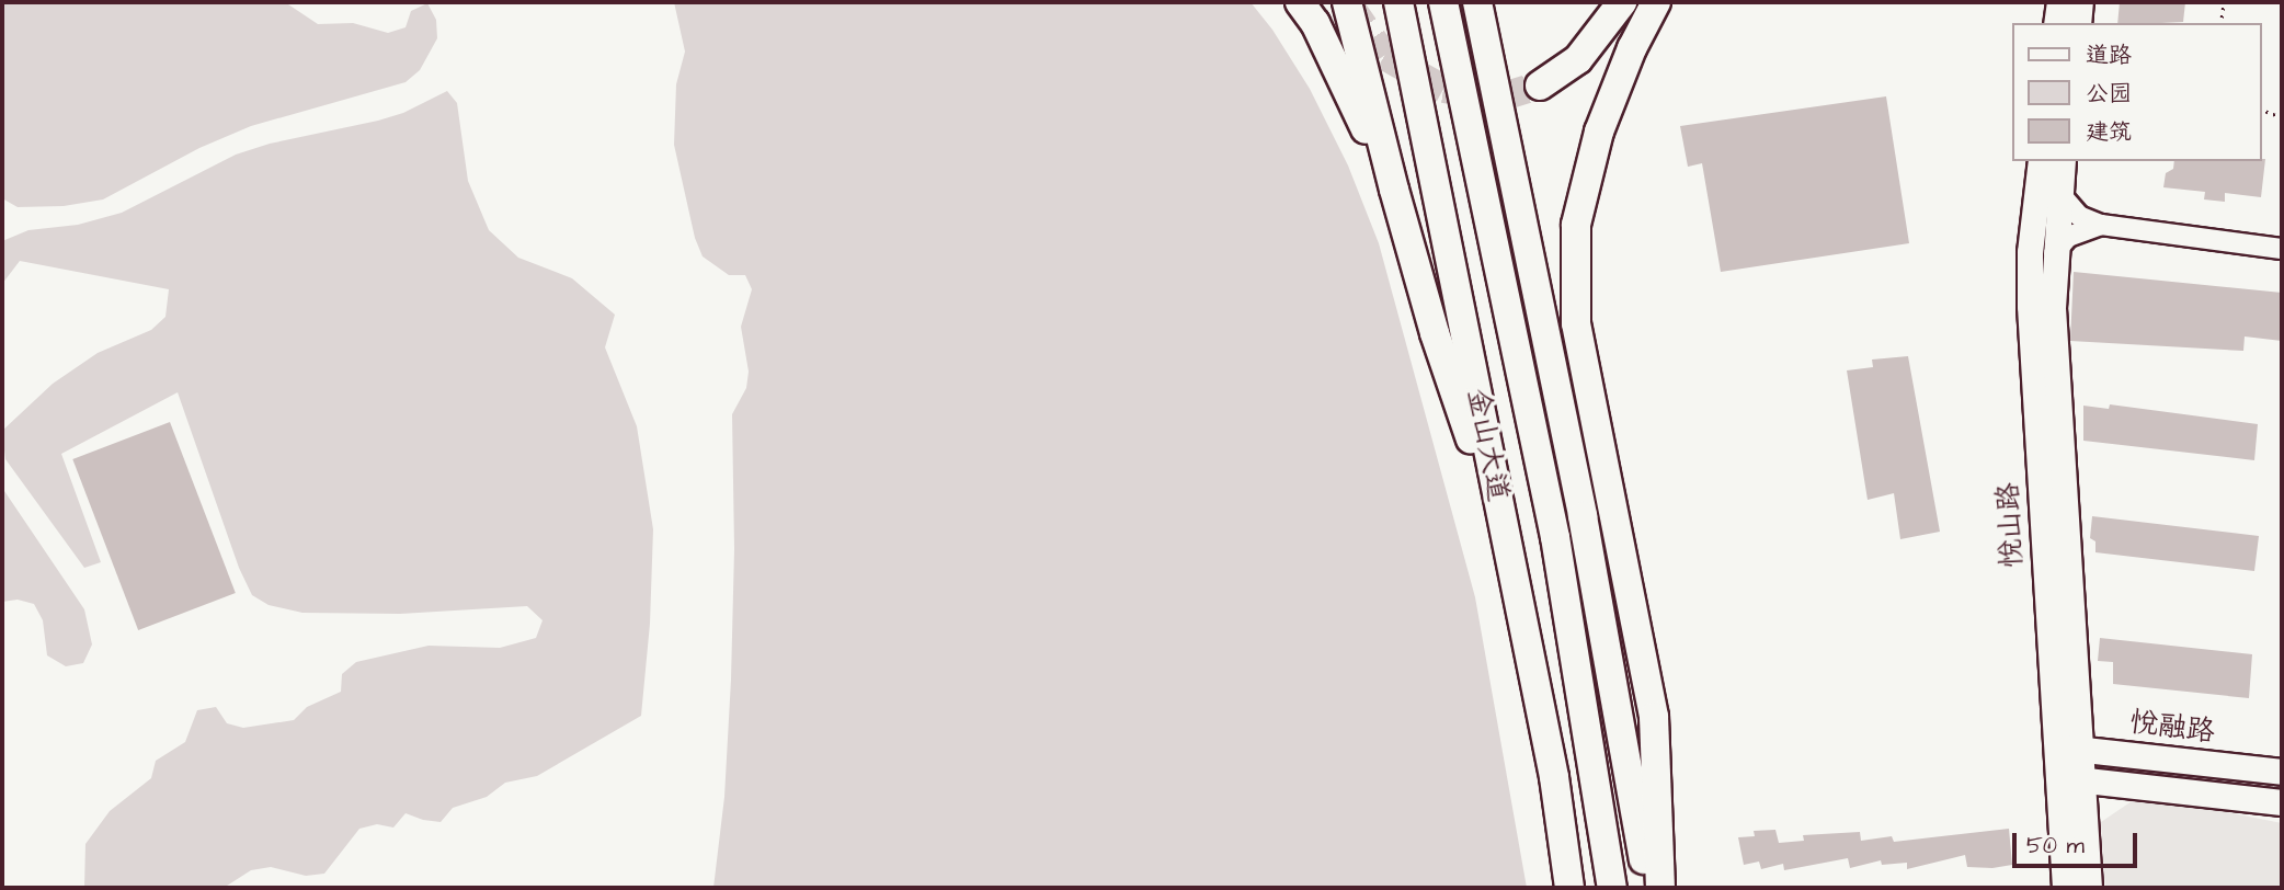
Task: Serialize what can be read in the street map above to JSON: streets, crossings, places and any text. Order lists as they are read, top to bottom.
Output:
{
  "streets": {
    "highway": ["金山大道"],
    "main road": ["悦山路", "悦融路"]
  },
  "crossings": [
    ["悦山路", "悦融路"]
  ],
  "legend": ["道路", "公园", "建筑"],
  "scale_bar": "50 m"
}
